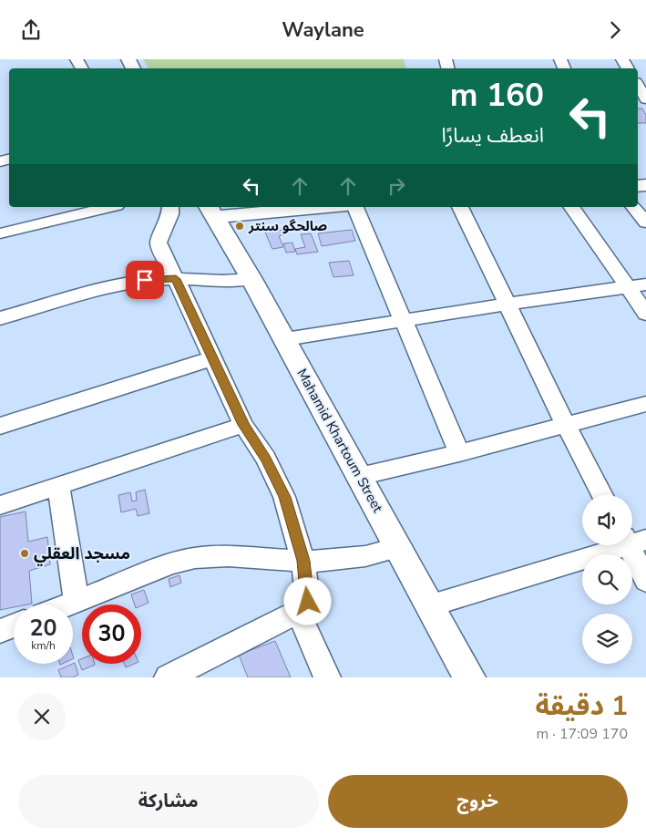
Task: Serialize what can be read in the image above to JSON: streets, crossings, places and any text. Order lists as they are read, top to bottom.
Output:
{
  "streets": {
    "street": ["Mahamid Khartoum Street"]
  },
  "places": ["صالحگو سنتر", "مسجد العقلي"],
  "page": {
    "header": "Waylane",
    "turn": ["160 m", "انعطف يسارًا"],
    "speed": "20 km/h",
    "limit": "30",
    "heading": ["1 دقيقة", "170 m · 17:09"],
    "buttons": ["خروج", "مشاركة"]
  }
}
